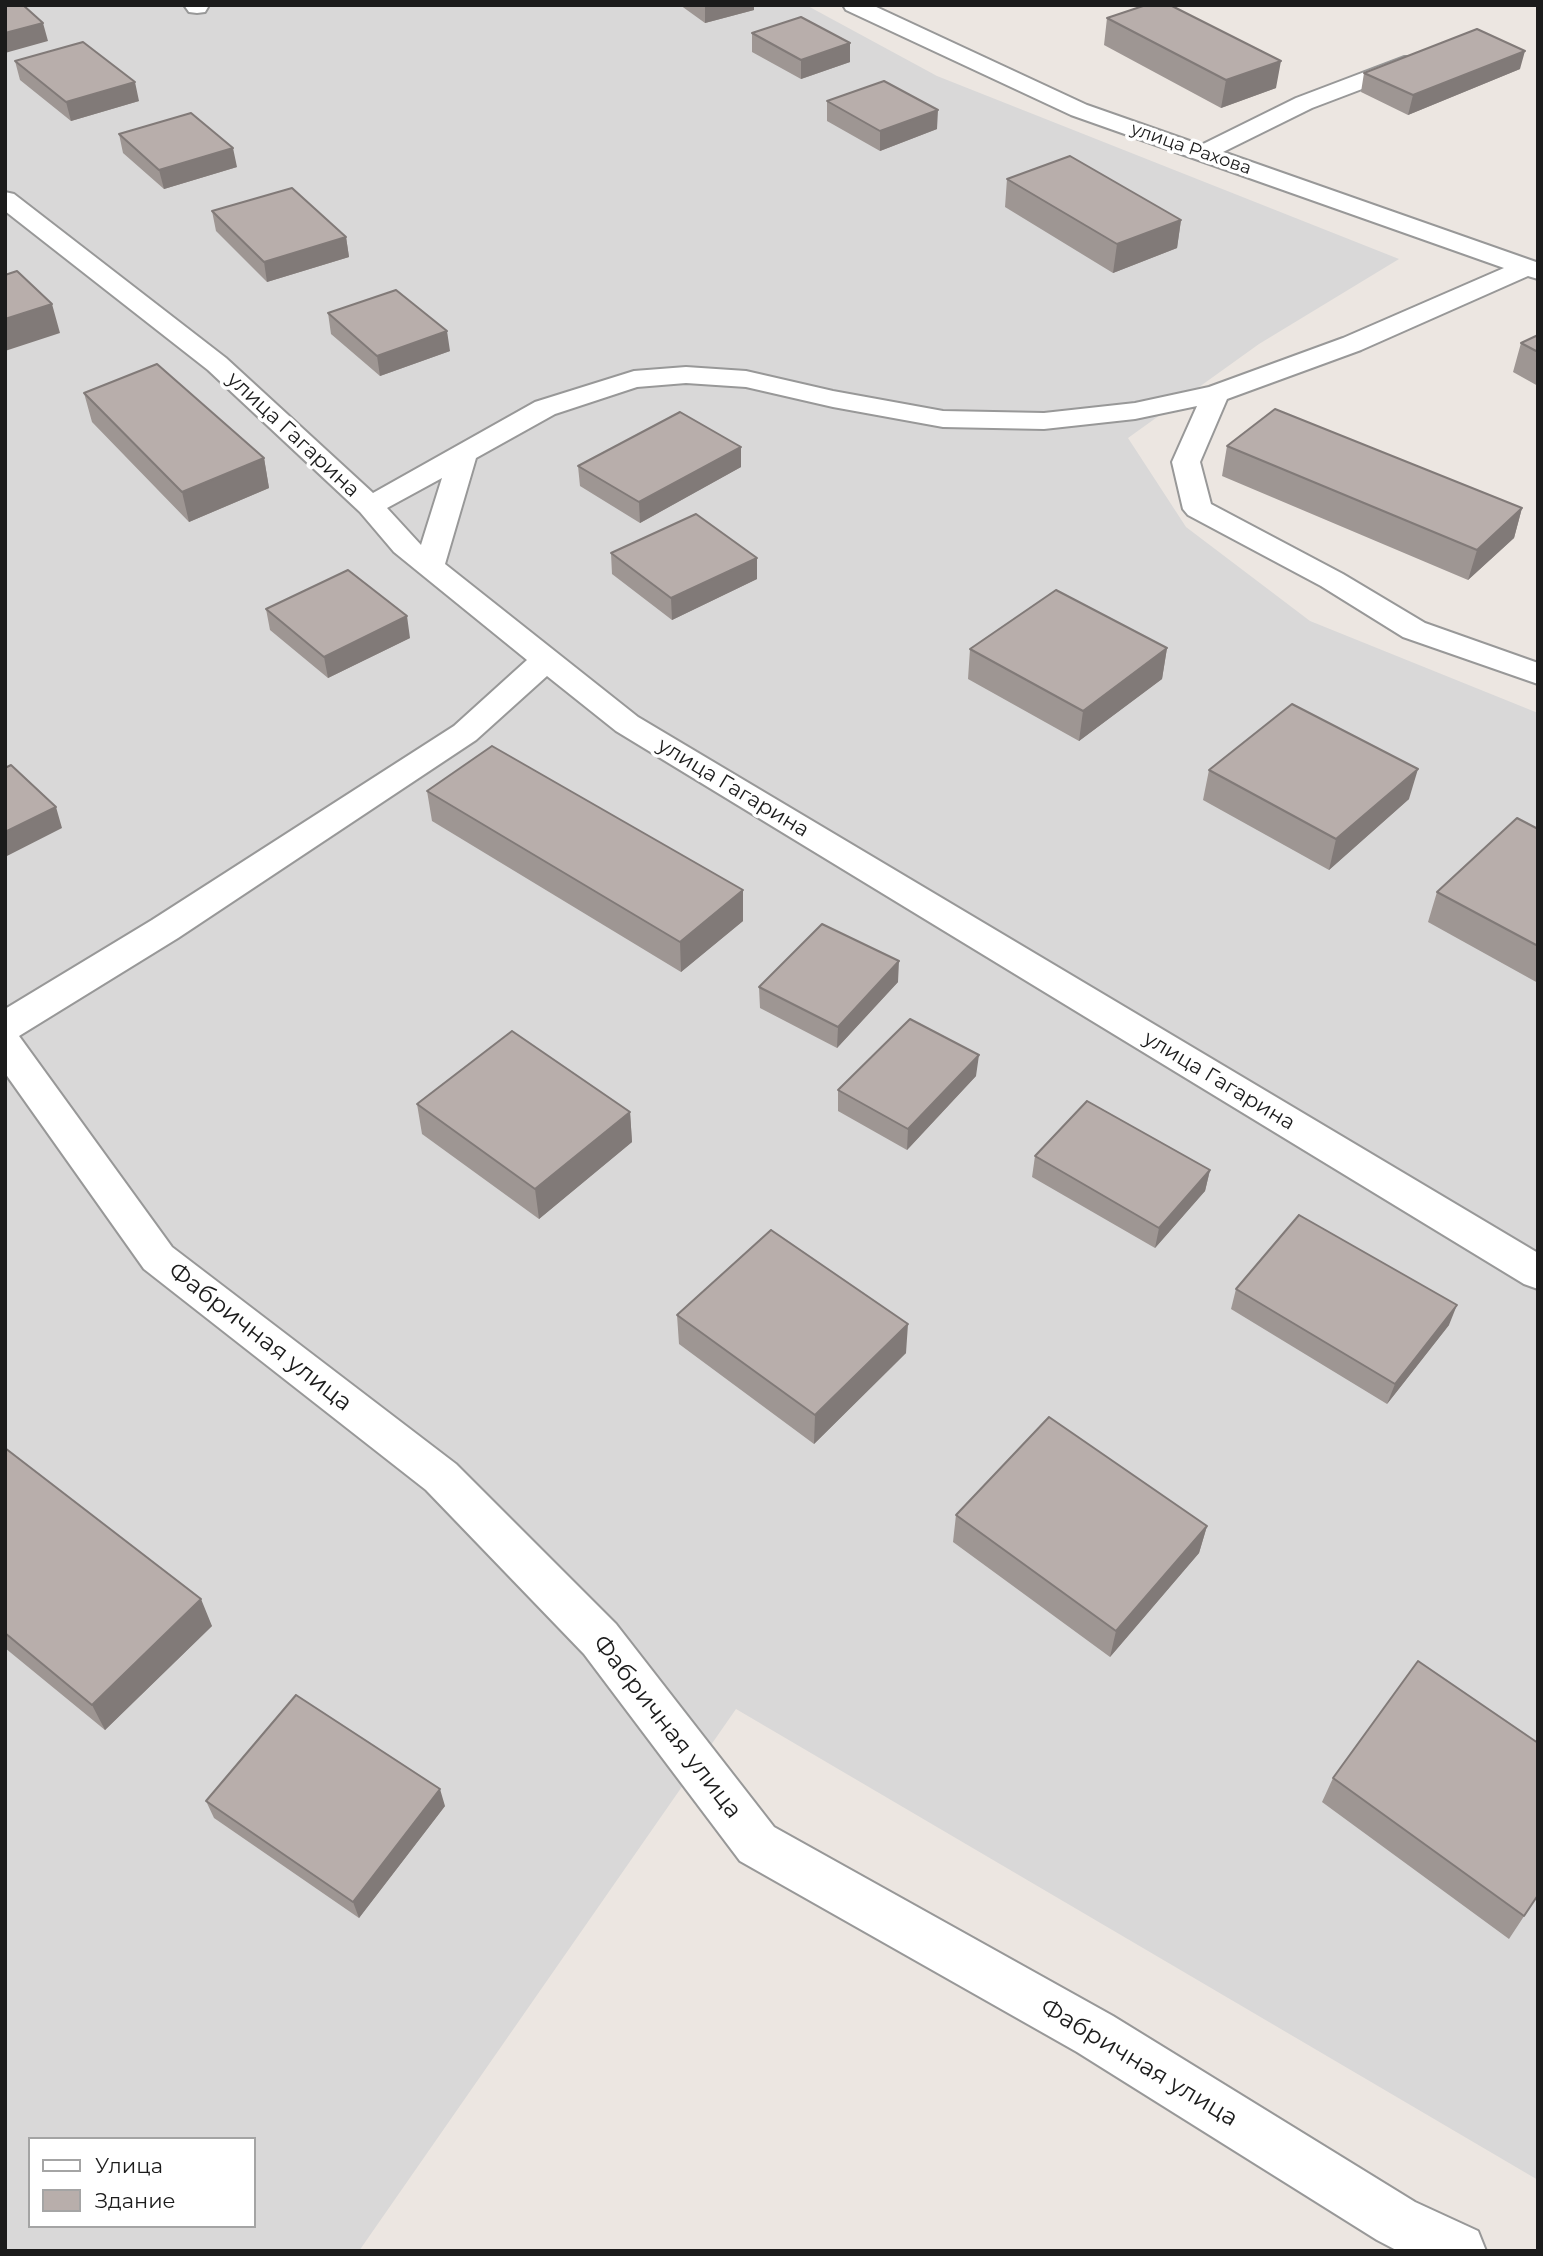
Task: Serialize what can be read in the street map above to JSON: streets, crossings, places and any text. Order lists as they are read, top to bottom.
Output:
{
  "streets": {
    "street": ["улица Рахова", "улица Гагарина", "Фабричная улица"]
  },
  "legend": ["Улица", "Здание"]
}
